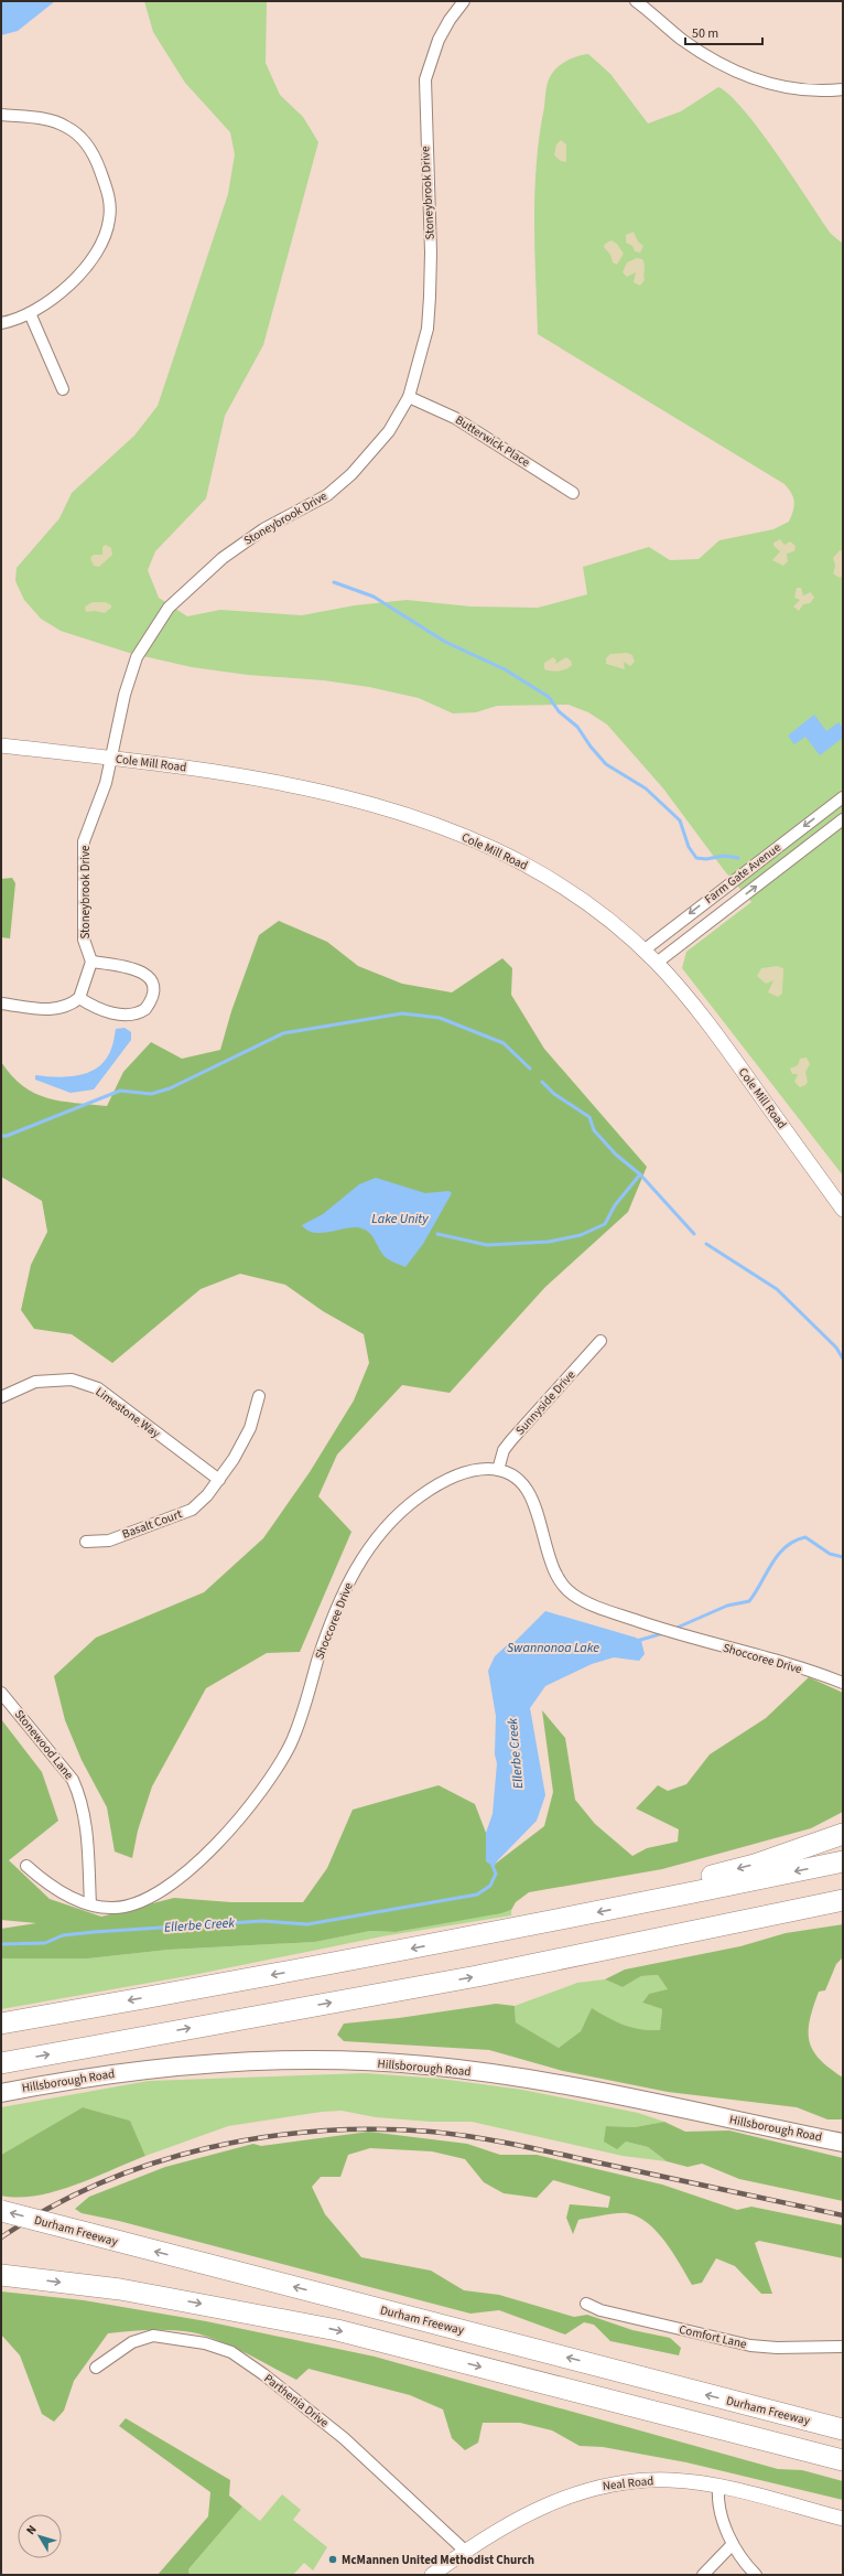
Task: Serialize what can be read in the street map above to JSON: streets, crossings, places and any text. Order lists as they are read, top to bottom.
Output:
{
  "streets": {
    "highway": ["Durham Freeway"],
    "main road": ["Hillsborough Road"],
    "street": [
      "Stoneybrook Drive",
      "Butterwick Place",
      "Cole Mill Road",
      "Farm Gate Avenue",
      "Sunnyside Drive",
      "Limestone Way",
      "Basalt Court",
      "Shoccoree Drive",
      "Stonewood Lane",
      "Comfort Lane",
      "Parthenia Drive",
      "Neal Road"
    ]
  },
  "crossings": [
    ["Stoneybrook Drive", "Butterwick Place"],
    ["Stoneybrook Drive", "Cole Mill Road"],
    ["Cole Mill Road", "Farm Gate Avenue"],
    ["Sunnyside Drive", "Shoccoree Drive"],
    ["Limestone Way", "Basalt Court"],
    ["Shoccoree Drive", "Stonewood Lane"],
    ["Parthenia Drive", "Neal Road"]
  ],
  "water": ["Lake Unity", "Swannonoa Lake", "Ellerbe Creek"],
  "places": ["McMannen United Methodist Church"],
  "scale_bar": "50 m",
  "north": "top left"
}
